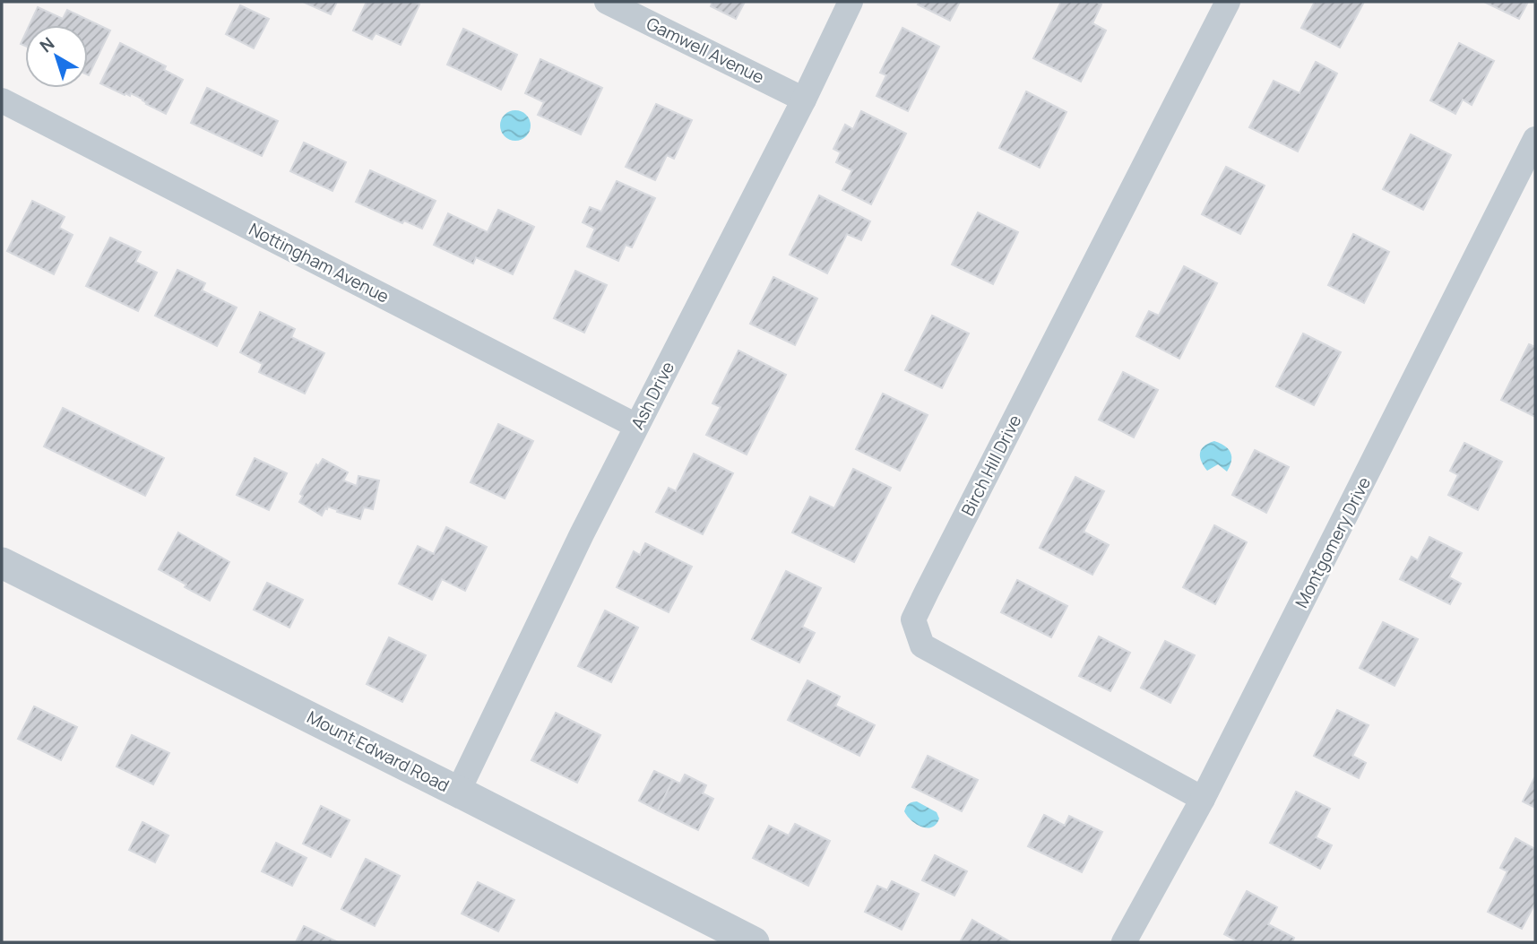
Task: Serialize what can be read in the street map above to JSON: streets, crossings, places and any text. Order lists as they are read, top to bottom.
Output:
{
  "streets": {
    "street": [
      "Gamwell Avenue",
      "Nottingham Avenue",
      "Ash Drive",
      "Birch Hill Drive",
      "Montgomery Drive",
      "Mount Edward Road"
    ]
  },
  "crossings": [
    ["Gamwell Avenue", "Ash Drive"],
    ["Nottingham Avenue", "Ash Drive"],
    ["Ash Drive", "Mount Edward Road"],
    ["Birch Hill Drive", "Montgomery Drive"]
  ],
  "north": "top left"
}
